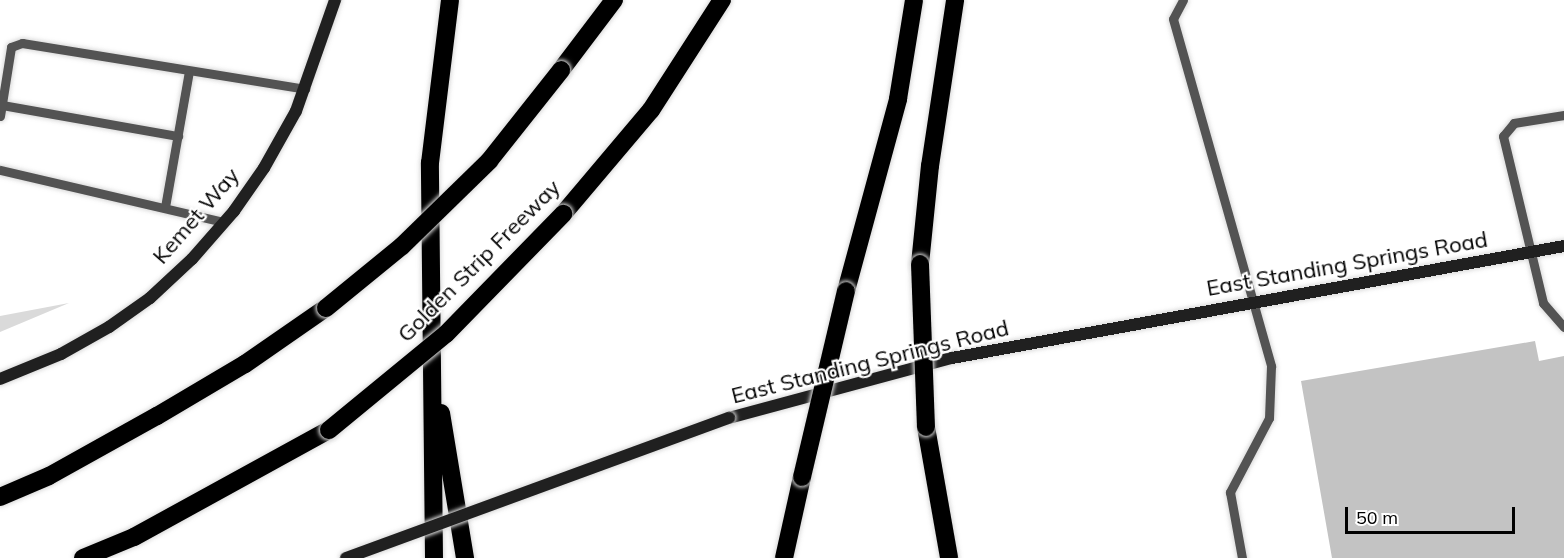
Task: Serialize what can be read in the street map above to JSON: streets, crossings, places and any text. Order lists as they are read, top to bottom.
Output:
{
  "streets": {
    "highway": ["Golden Strip Freeway"],
    "street": ["Kemet Way", "East Standing Springs Road"]
  },
  "scale_bar": "50 m"
}
